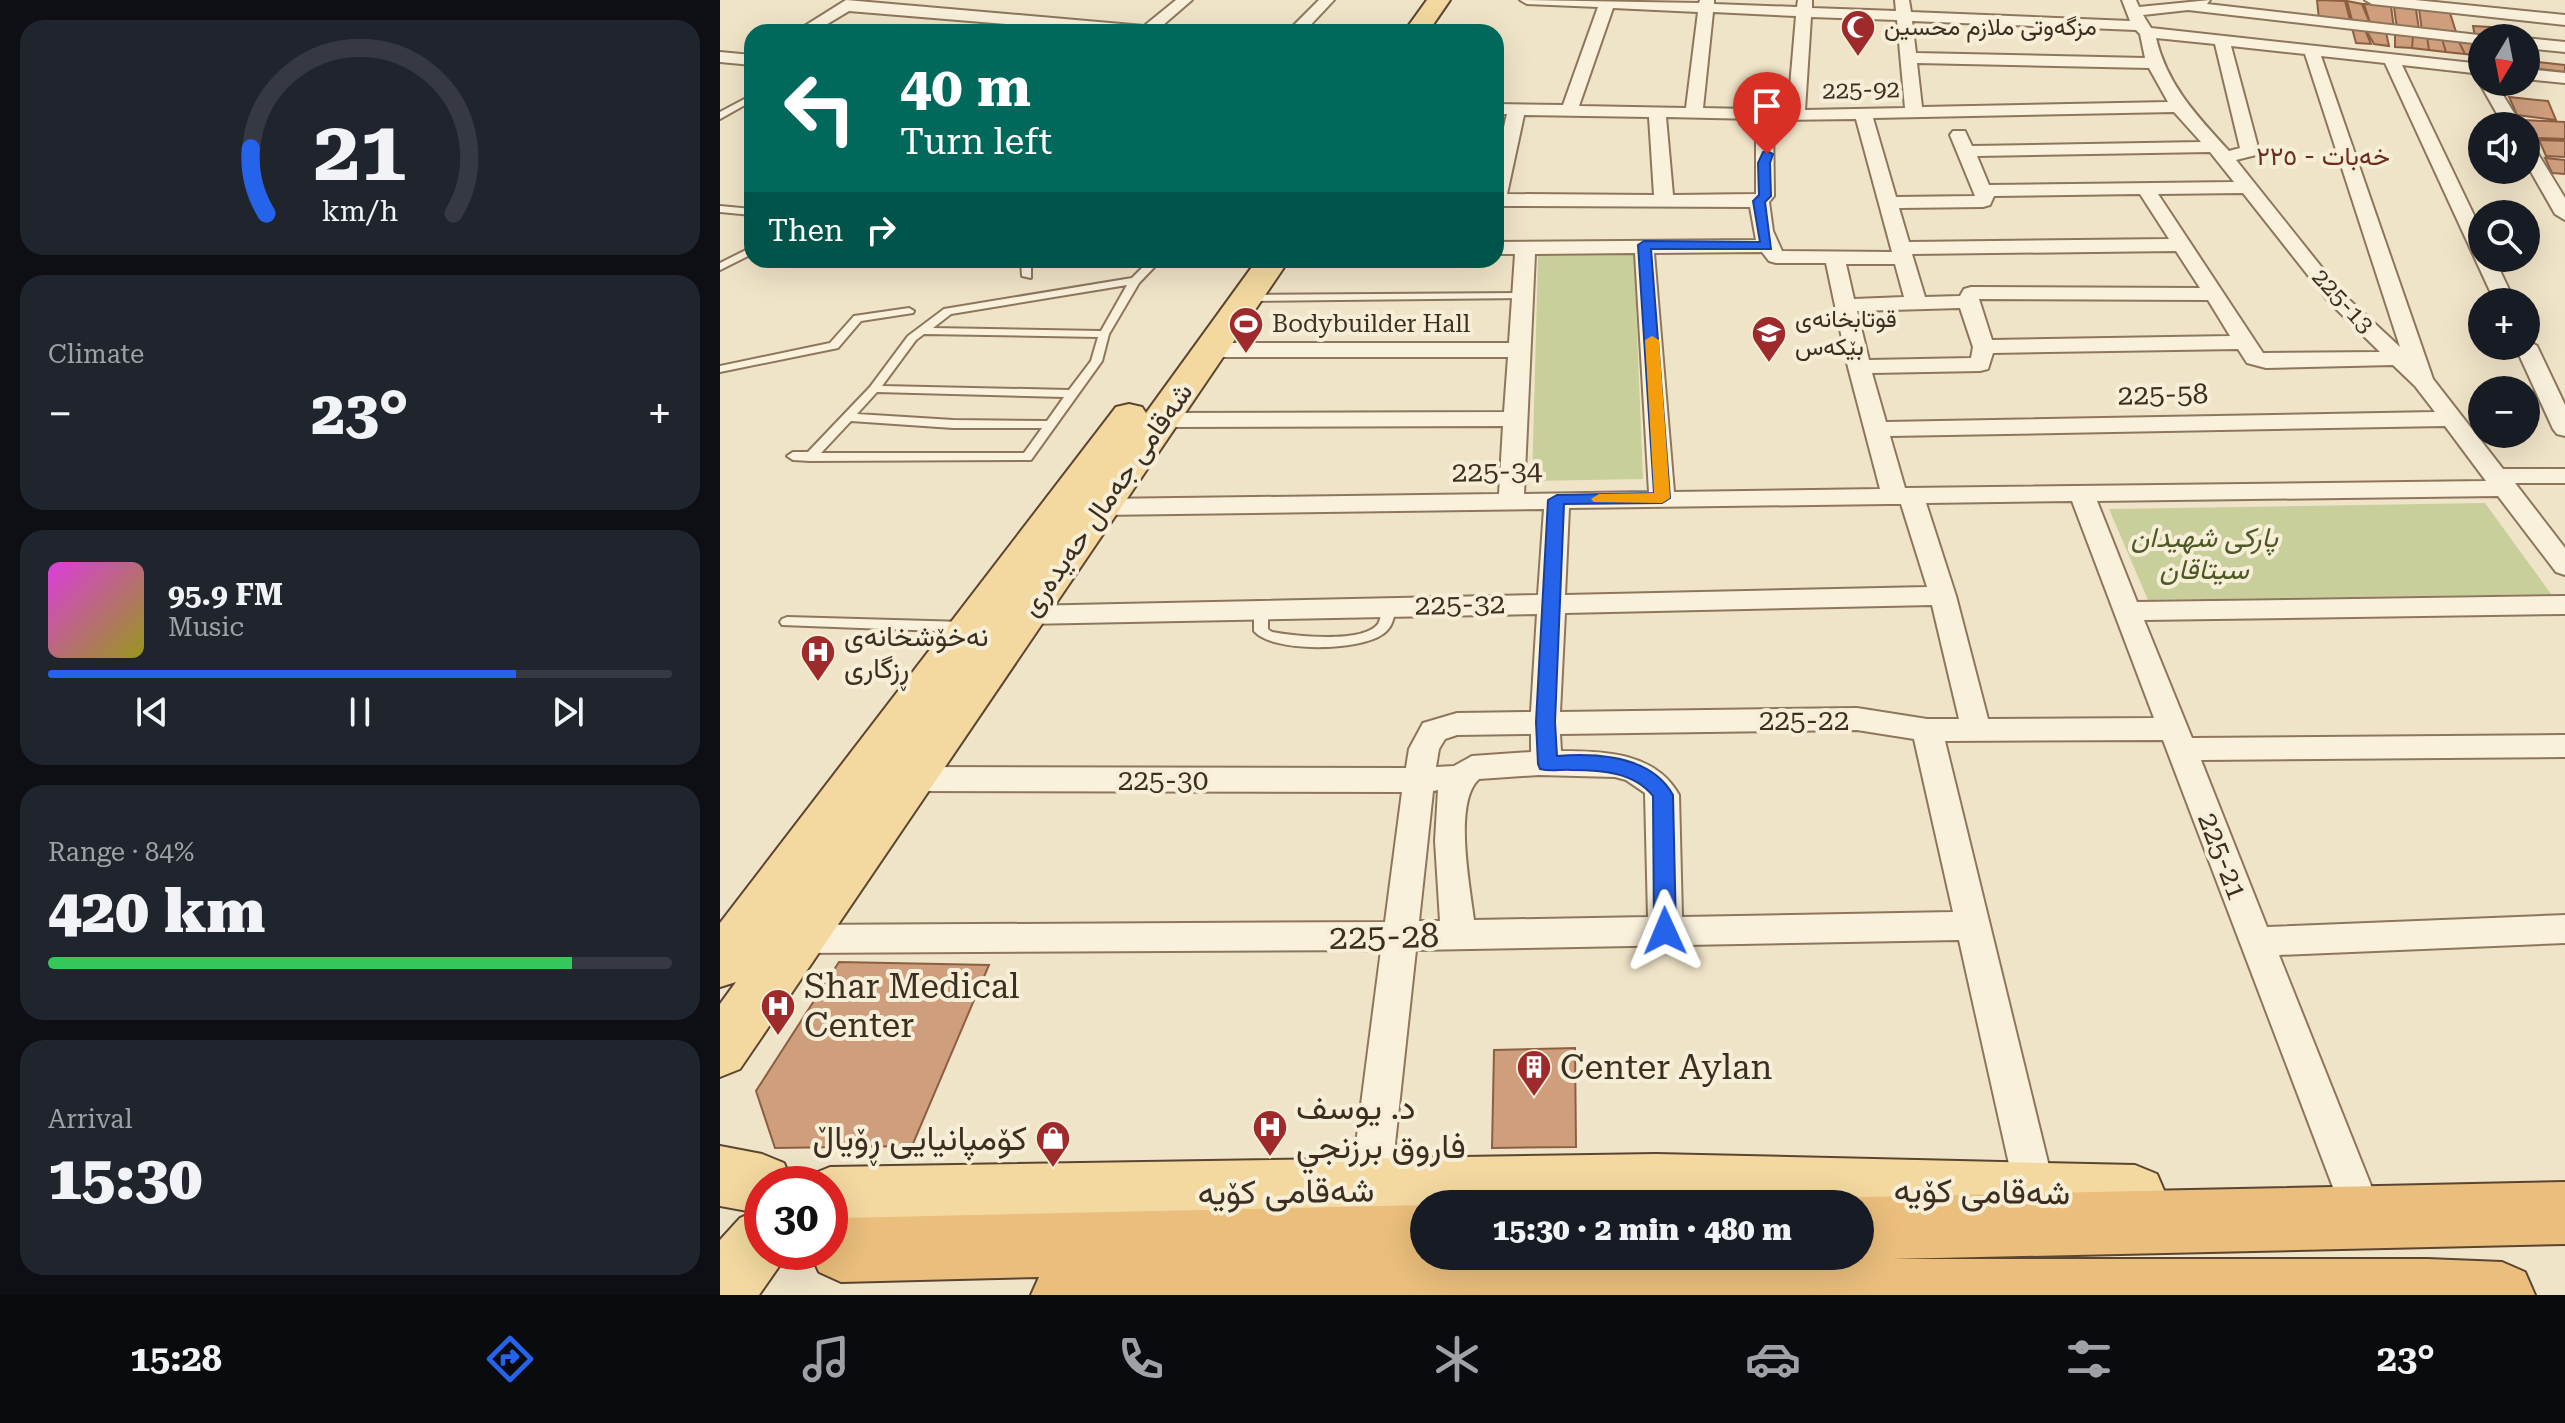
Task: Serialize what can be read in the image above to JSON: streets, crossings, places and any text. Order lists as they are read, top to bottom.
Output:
{
  "streets": {
    "highway": ["شەقامی کۆیە"],
    "main road": ["شەقامی جەمال حەیدەری"],
    "street": [
      "225-92",
      "225-13",
      "225-58",
      "225-34",
      "225-32",
      "225-22",
      "225-30",
      "225-21",
      "225-28"
    ]
  },
  "crossings": [
    ["225-92", "225-13"],
    ["225-13", "225-58"],
    ["225-13", "225-34"],
    ["225-34", "شەقامی جەمال حەیدەری"],
    ["225-34", "225-21"],
    ["شەقامی جەمال حەیدەری", "225-32"],
    ["شەقامی جەمال حەیدەری", "225-30"],
    ["شەقامی جەمال حەیدەری", "225-28"],
    ["225-22", "225-30"],
    ["225-22", "225-21"],
    ["225-30", "225-28"],
    ["225-21", "شەقامی کۆیە"]
  ],
  "districts": ["خەبات - ٢٢٥"],
  "parks": ["پارکی شهیدان سیتاقان"],
  "places": {
    "mosque": ["مزگه‌وتی ملازم محسین"],
    "sports": ["Bodybuilder Hall"],
    "school or university": ["قوتابخانەی بێكه‌س"],
    "hospital": ["نەخۆشخانەی ڕزگاری", "Shar Medical Center", "د. يوسف فاروق برزنجي"],
    "building": ["Center Aylan"],
    "shop": ["کۆمپانیایی ڕۆیاڵ"]
  },
  "north": "bottom",
  "page": {
    "map_buttons": ["+", "−"],
    "turn": ["40 m", "Turn left"],
    "then": "Then",
    "tile": [
      "Climate",
      ["Range · 84%", "420 km"],
      ["Arrival", "15:30"]
    ],
    "heat": ["−", "23°", "+"],
    "song": ["95.9 FM", "Music"],
    "limit": "30",
    "trip": "15:30 · 2 min · 480 m",
    "tabs": ["15:28", "23°"],
    "gauge": ["21", "km/h"]
  }
}
